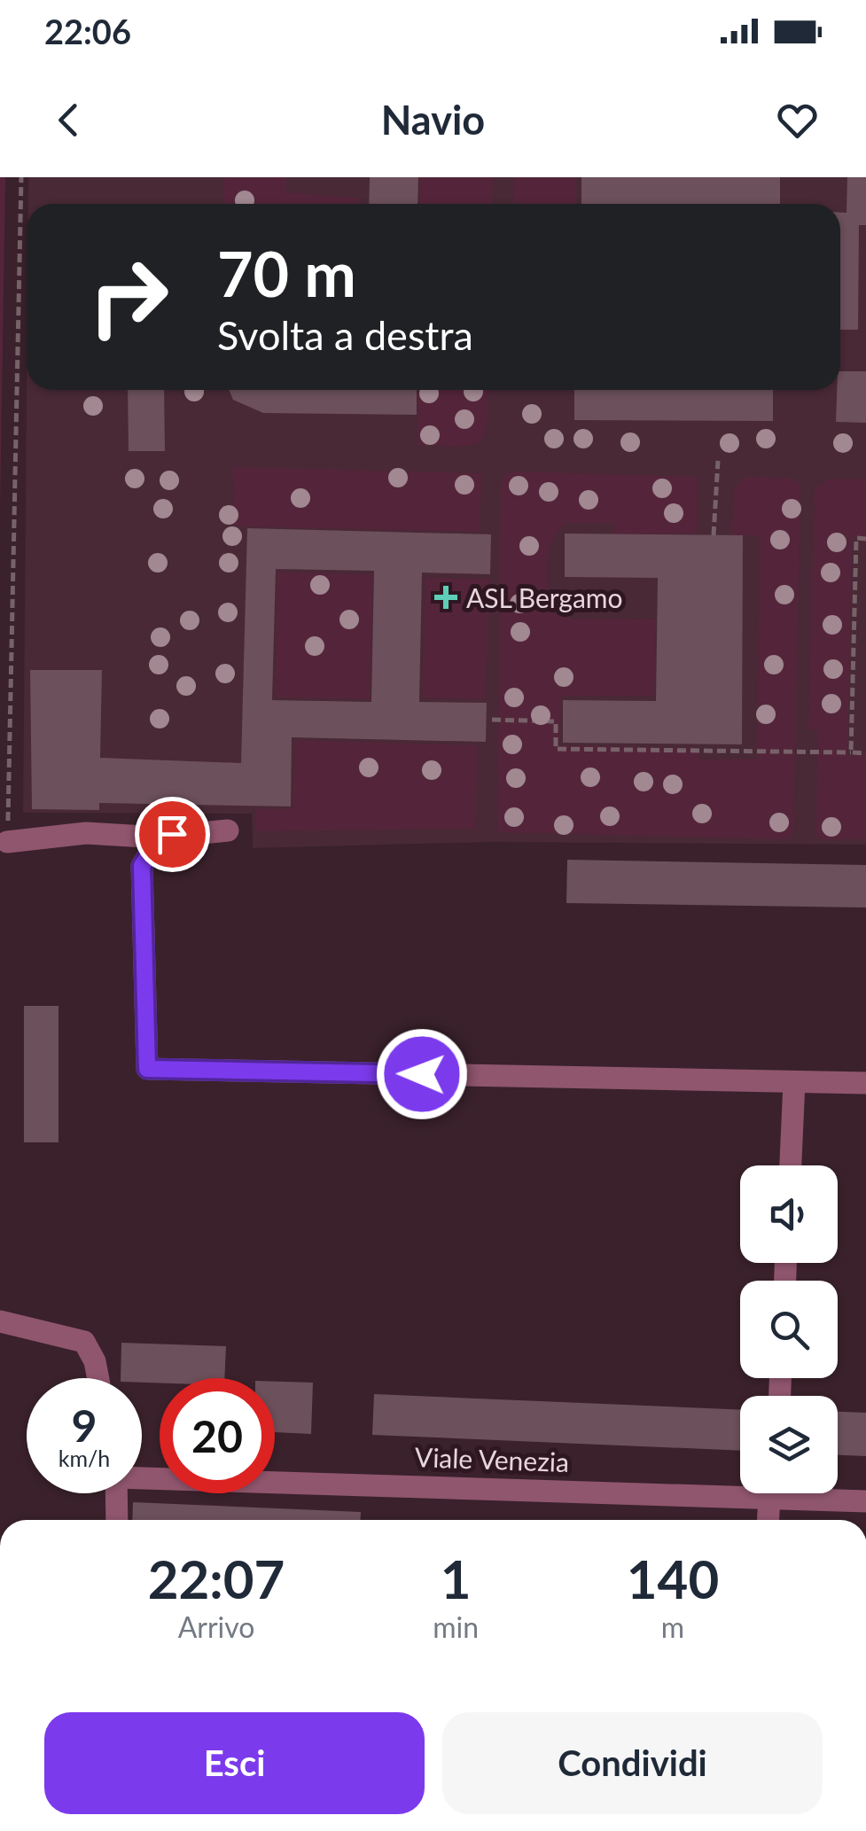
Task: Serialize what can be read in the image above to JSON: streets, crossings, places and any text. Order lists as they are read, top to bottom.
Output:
{
  "streets": {
    "street": ["Viale Venezia"]
  },
  "places": {
    "health": ["ASL Bergamo"]
  },
  "page": {
    "status": "22:06",
    "header": "Navio",
    "turn": ["70 m", "Svolta a destra"],
    "speed": "9 km/h",
    "limit": "20",
    "eta": [
      "22:07",
      "Arrivo",
      "1",
      "min",
      "140",
      "m"
    ],
    "buttons": ["Esci", "Condividi"]
  }
}
